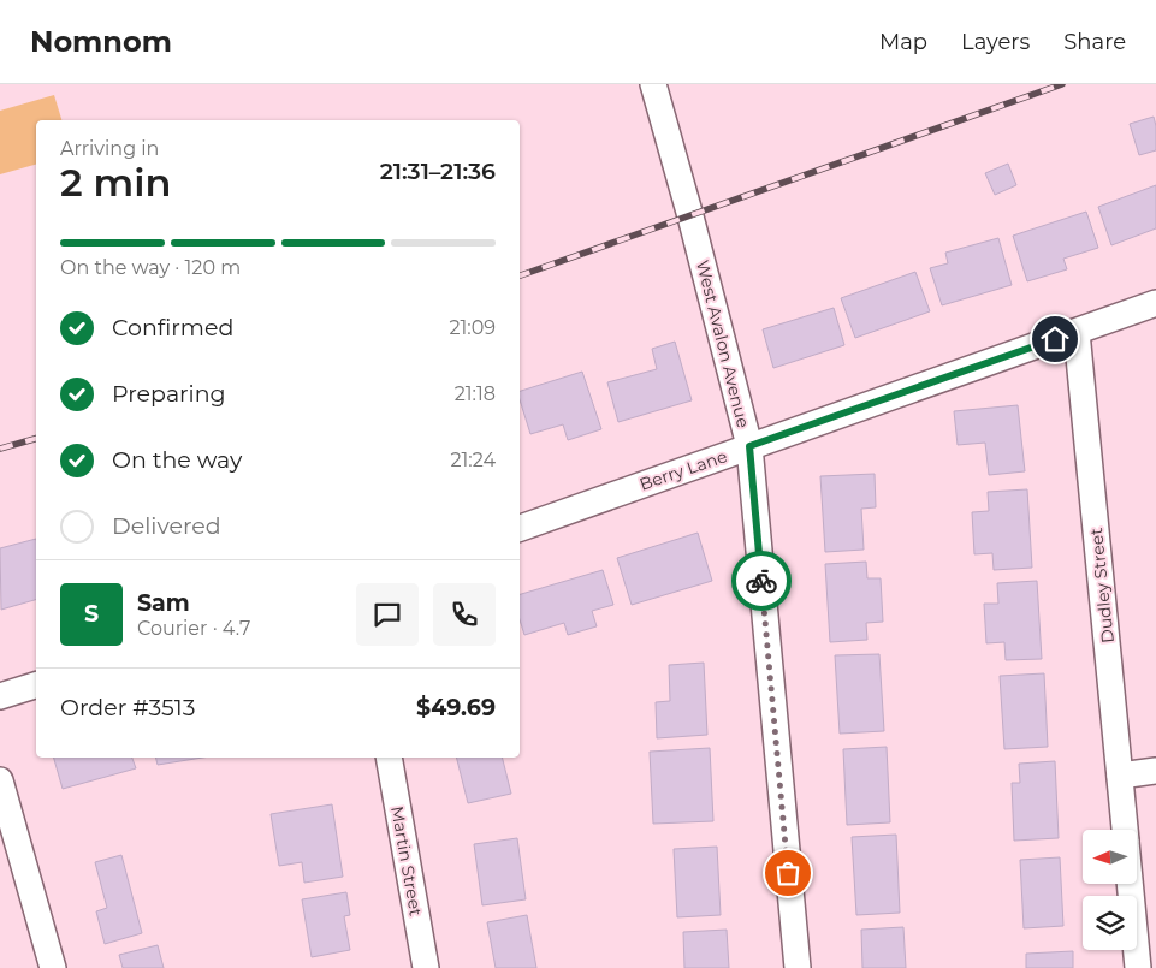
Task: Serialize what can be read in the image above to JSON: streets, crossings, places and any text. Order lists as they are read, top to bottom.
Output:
{
  "streets": {
    "street": [
      "West Avalon Avenue",
      "Berry Lane",
      "Dudley Street",
      "Martin Street"
    ]
  },
  "crossings": [
    ["West Avalon Avenue", "Berry Lane"],
    ["Berry Lane", "Dudley Street"]
  ],
  "north": "left",
  "page": {
    "header": "Nomnom",
    "nav": ["Map", "Layers", "Share"],
    "heading": ["2 min", "Arriving in", "21:31–21:36"],
    "panel": [
      "Sam",
      "Courier · 4.7",
      "Order #3513",
      "$49.69"
    ],
    "bar": "On the way · 120 m",
    "list": [
      ["Confirmed", "21:09"],
      ["Preparing", "21:18"],
      ["On the way", "21:24"],
      "Delivered"
    ],
    "round": "S"
  }
}
